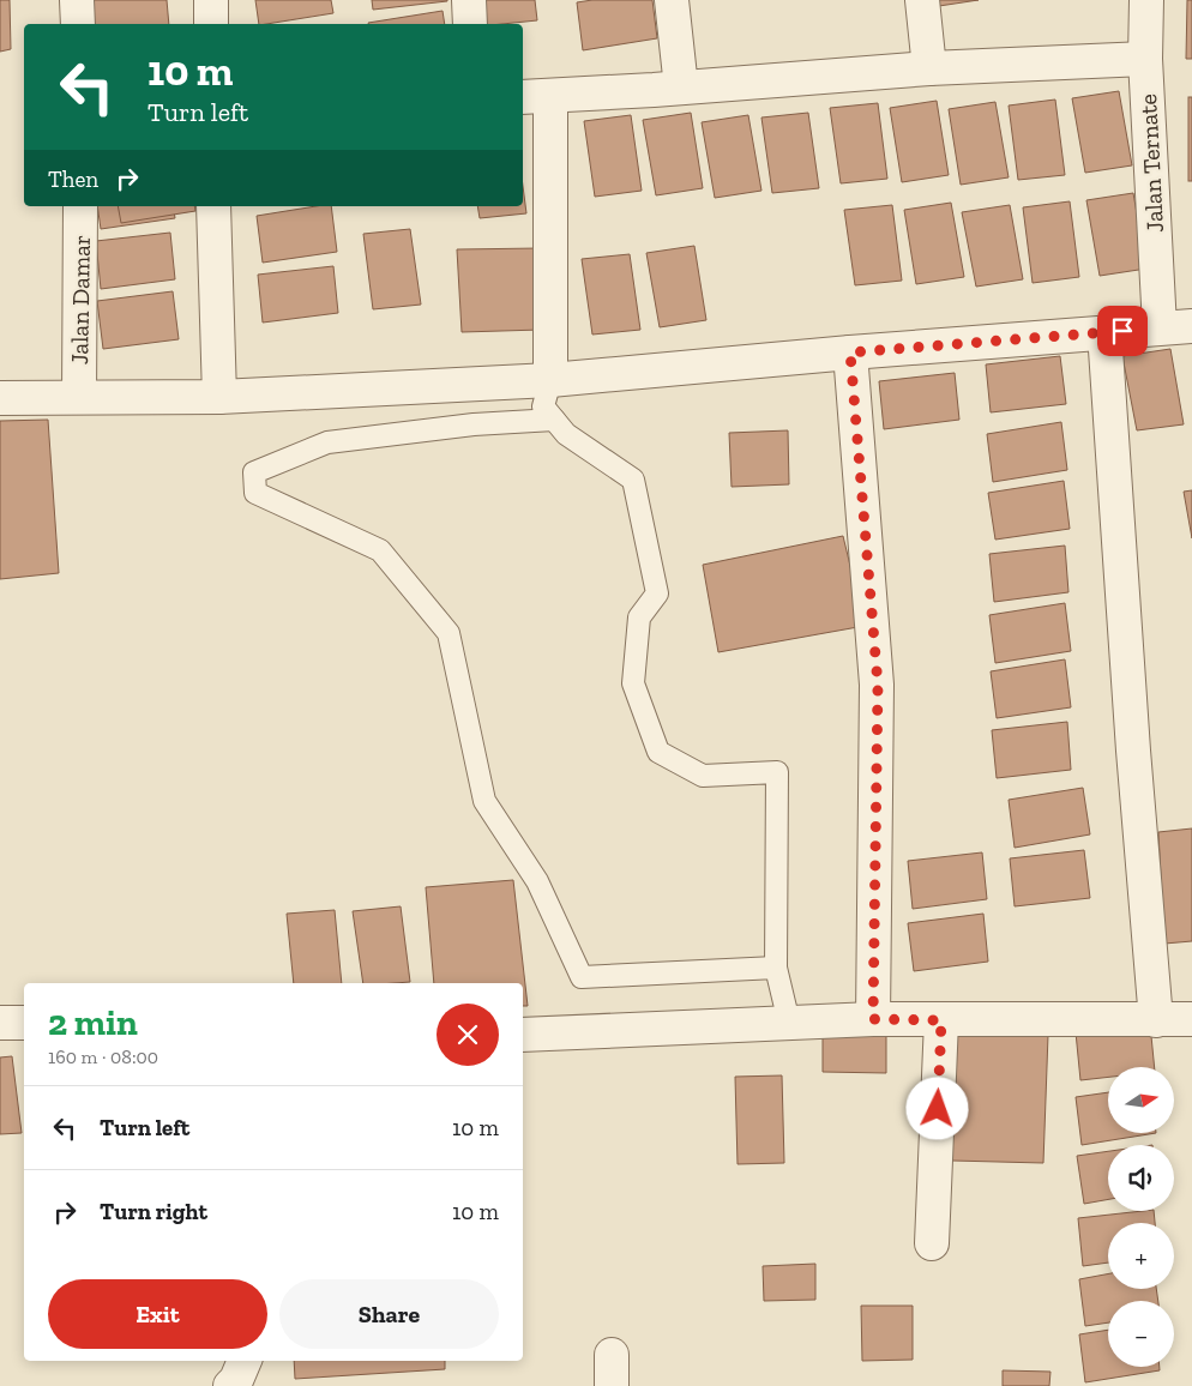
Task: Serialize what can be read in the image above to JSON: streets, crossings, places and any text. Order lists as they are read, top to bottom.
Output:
{
  "streets": {
    "street": ["Jalan Ternate", "Jalan Damar"]
  },
  "north": "right",
  "page": {
    "turn": ["10 m", "Turn left"],
    "then": "Then",
    "heading": ["2 min", "160 m · 08:00"],
    "map_buttons": ["+", "−"],
    "list": [
      {
        "name": "Turn left",
        "value": "10 m"
      },
      {
        "name": "Turn right",
        "value": "10 m"
      }
    ],
    "buttons": ["Exit", "Share"]
  }
}
